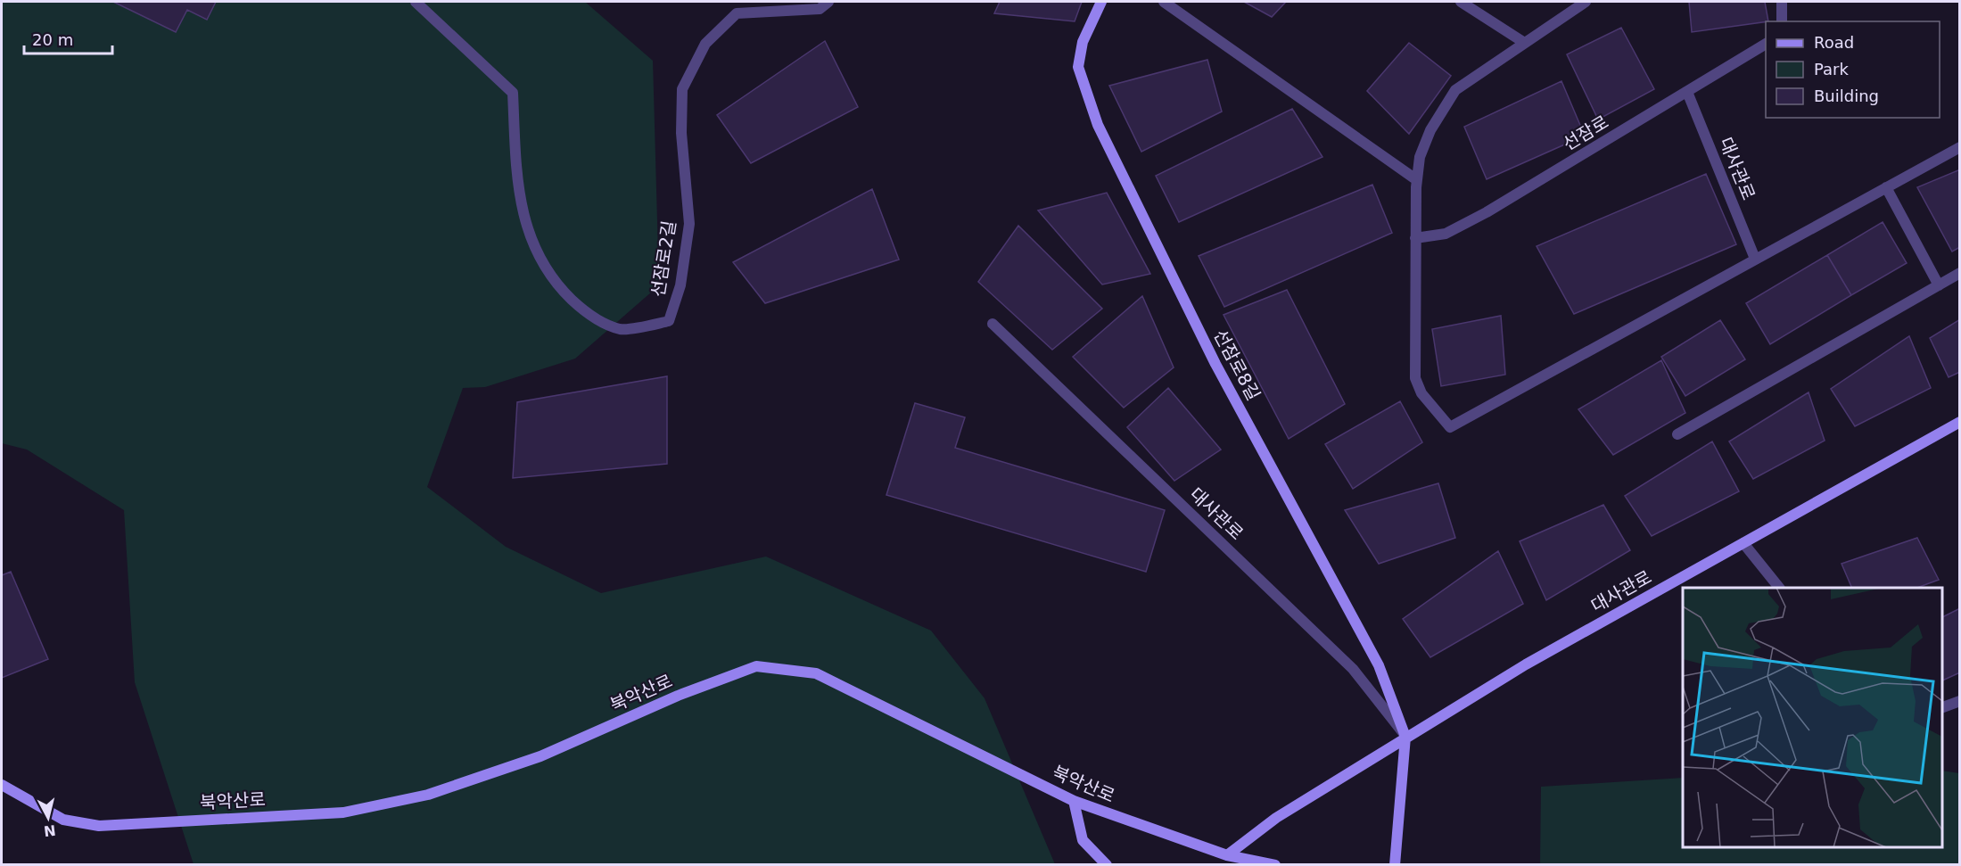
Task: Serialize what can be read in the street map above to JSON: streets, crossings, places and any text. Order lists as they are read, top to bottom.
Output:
{
  "streets": {
    "street": [
      "선잠로",
      "대사관로",
      "선잠로2길",
      "선잠로8길",
      "북악산로"
    ]
  },
  "crossings": [
    ["선잠로", "대사관로"],
    ["대사관로", "선잠로8길"],
    ["대사관로", "북악산로"]
  ],
  "legend": ["Road", "Park", "Building"],
  "scale_bar": "20 m",
  "north": "bottom"
}
